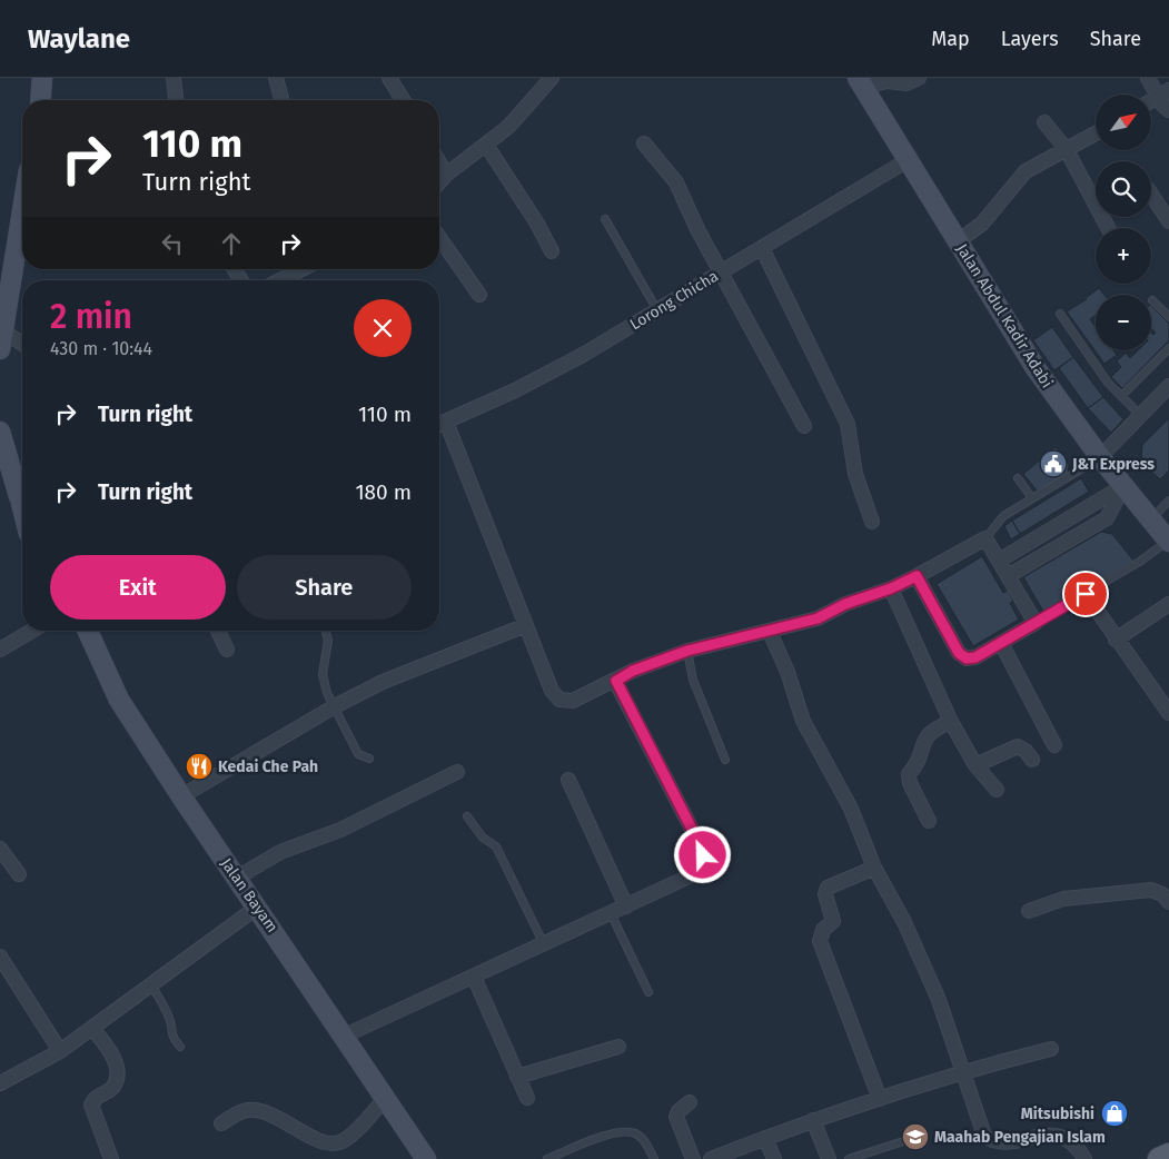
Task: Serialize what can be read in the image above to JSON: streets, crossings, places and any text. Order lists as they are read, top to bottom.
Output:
{
  "streets": {
    "main road": ["Jalan Abdul Kadir Adabi", "Jalan Bayam"],
    "street": ["Lorong Chicha"]
  },
  "crossings": [
    ["Lorong Chicha", "Jalan Abdul Kadir Adabi"]
  ],
  "places": {
    "public building": ["J&T Express"],
    "restaurant": ["Kedai Che Pah"],
    "shop": ["Mitsubishi"],
    "school or university": ["Maahab Pengajian Islam"]
  },
  "north": "top right",
  "page": {
    "header": "Waylane",
    "nav": ["Map", "Layers", "Share"],
    "map_buttons": ["+", "−"],
    "turn": ["110 m", "Turn right"],
    "heading": ["2 min", "430 m · 10:44"],
    "list": [
      {
        "name": "Turn right",
        "value": "110 m"
      },
      {
        "name": "Turn right",
        "value": "180 m"
      }
    ],
    "buttons": ["Exit", "Share"]
  }
}
